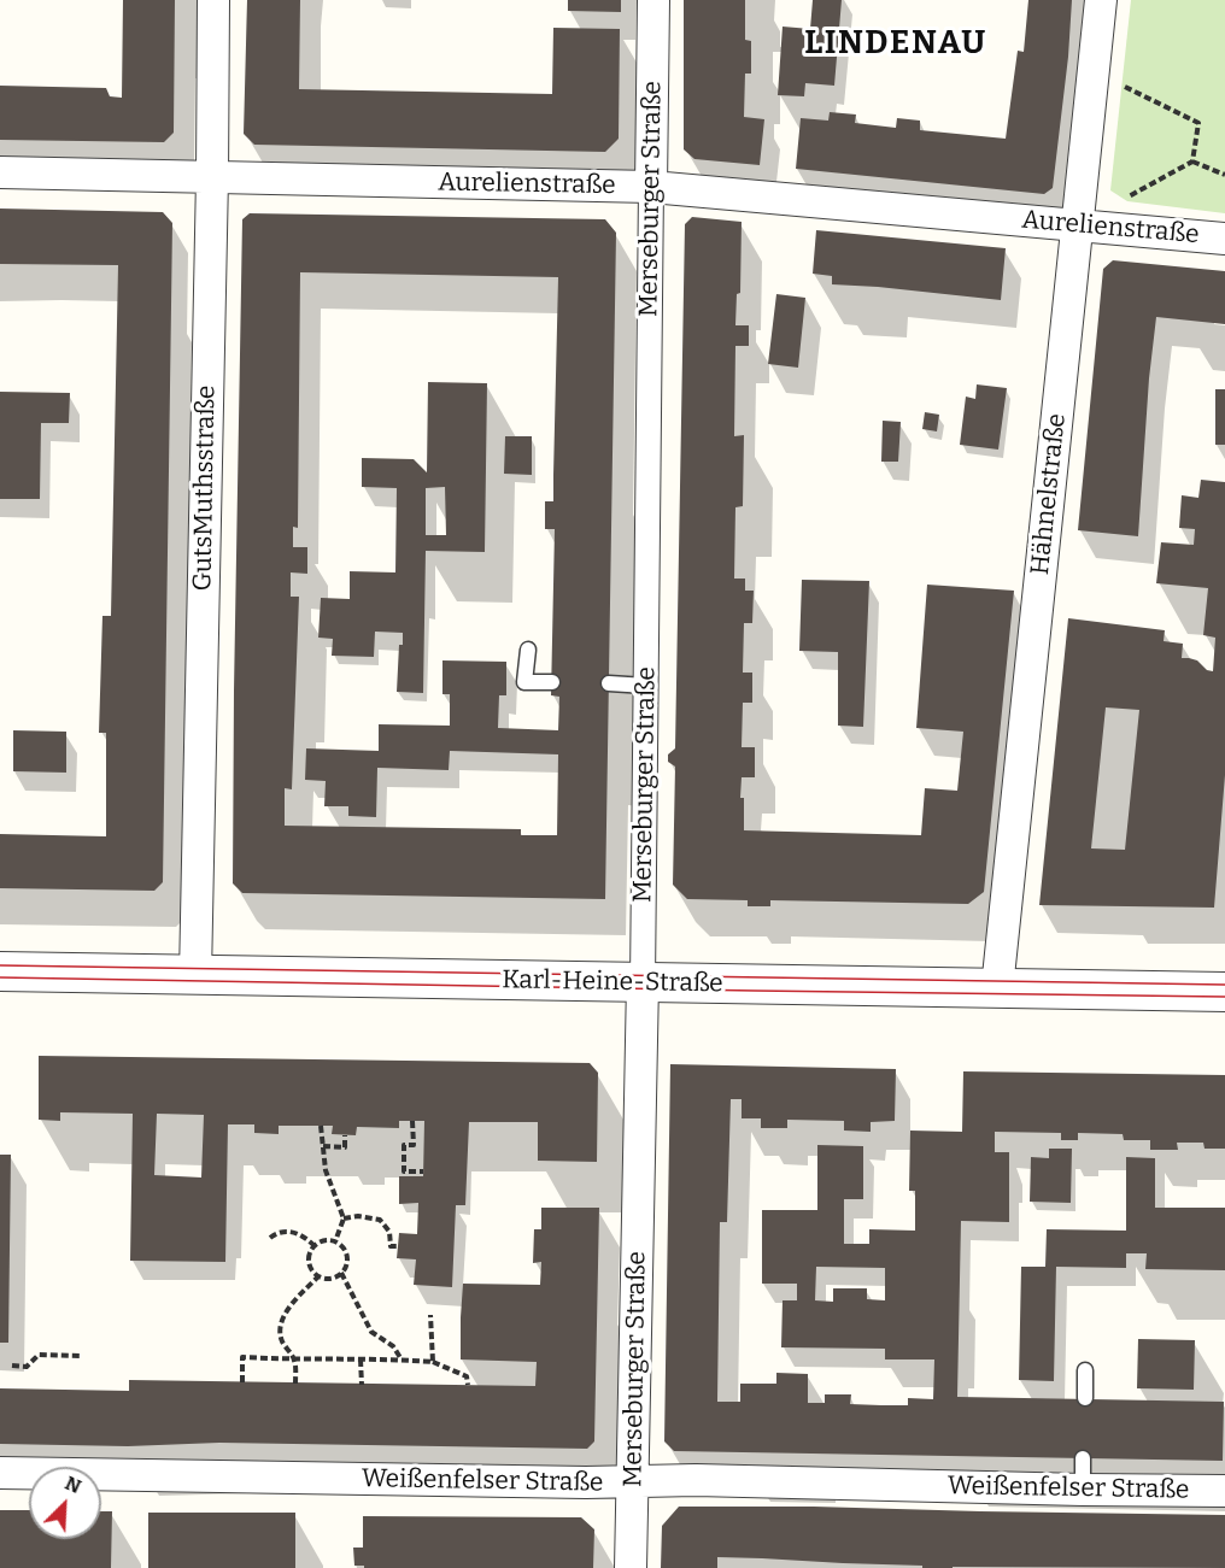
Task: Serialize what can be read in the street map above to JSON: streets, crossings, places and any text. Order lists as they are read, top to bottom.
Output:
{
  "streets": {
    "street": [
      "Aurelienstraße",
      "Merseburger Straße",
      "GutsMuthsstraße",
      "Hähnelstraße",
      "Karl-Heine-Straße",
      "Weißenfelser Straße"
    ]
  },
  "crossings": [
    ["Aurelienstraße", "Merseburger Straße"],
    ["Aurelienstraße", "GutsMuthsstraße"],
    ["Aurelienstraße", "Hähnelstraße"],
    ["Merseburger Straße", "Karl-Heine-Straße"],
    ["Merseburger Straße", "Weißenfelser Straße"],
    ["GutsMuthsstraße", "Karl-Heine-Straße"],
    ["Hähnelstraße", "Karl-Heine-Straße"]
  ],
  "districts": ["LINDENAU"],
  "north": "top right"
}
